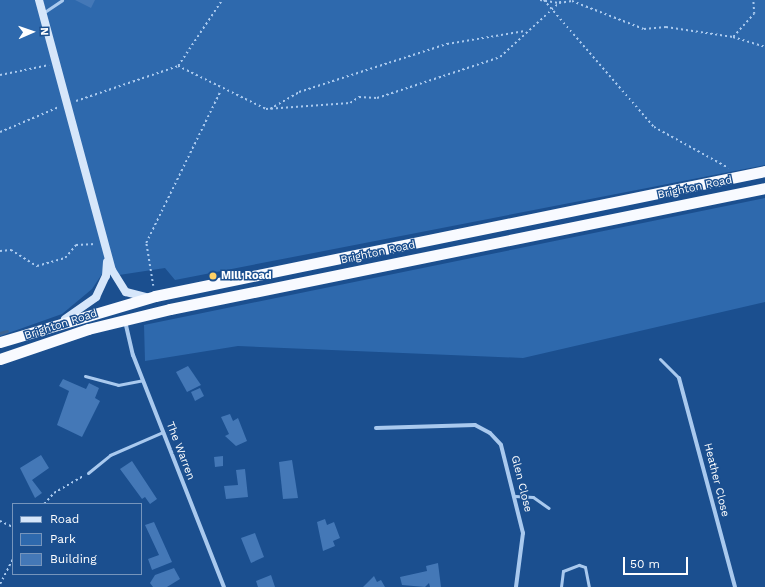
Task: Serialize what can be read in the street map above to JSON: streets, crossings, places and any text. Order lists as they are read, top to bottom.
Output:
{
  "streets": {
    "highway": ["Brighton Road"],
    "street": ["The Warren", "Heather Close", "Glen Close"]
  },
  "crossings": [
    ["Brighton Road", "The Warren"]
  ],
  "places": ["Mill Road"],
  "legend": ["Road", "Park", "Building"],
  "scale_bar": "50 m",
  "north": "right"
}
